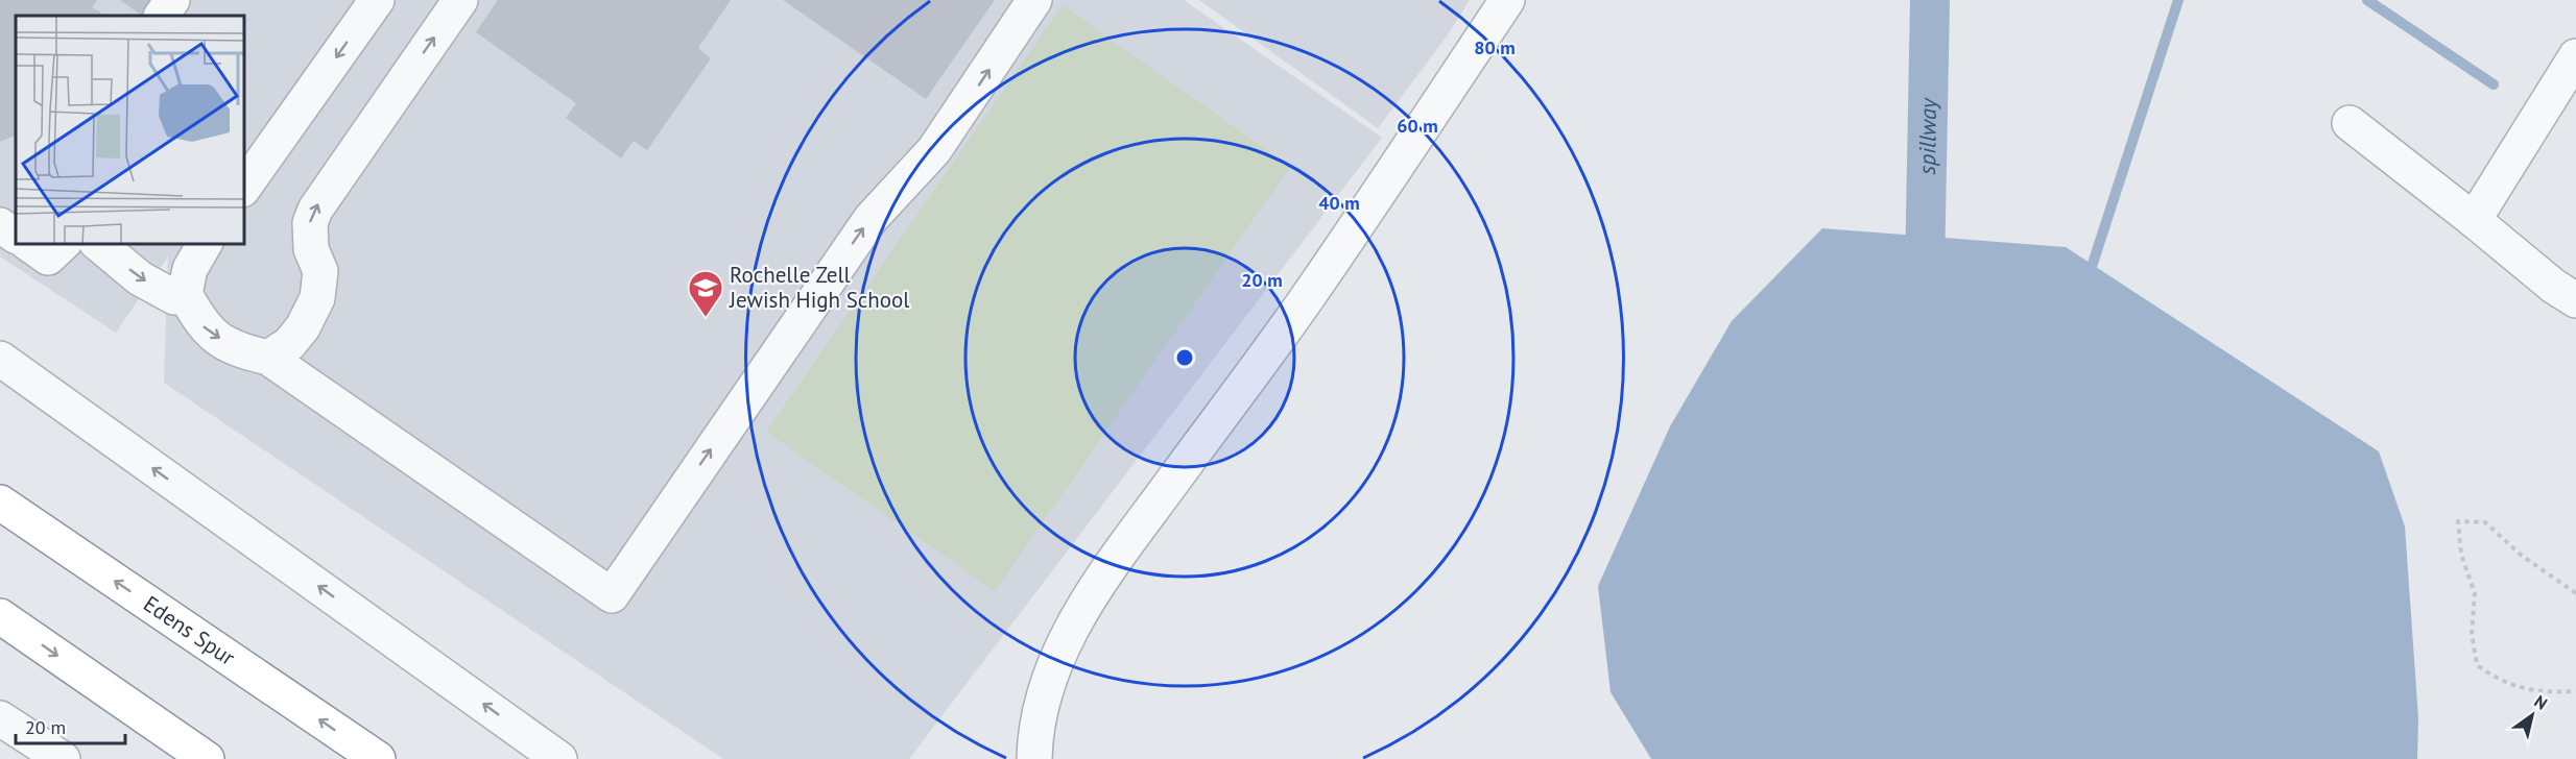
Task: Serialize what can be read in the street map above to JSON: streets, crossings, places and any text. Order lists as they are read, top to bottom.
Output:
{
  "streets": {
    "highway": ["Edens Spur"]
  },
  "water": ["spillway"],
  "places": {
    "school or university": ["Rochelle Zell Jewish High School"]
  },
  "scale_bar": "20 m",
  "north": "top right",
  "rings": [
    "80 m",
    "60 m",
    "40 m",
    "20 m"
  ]
}
